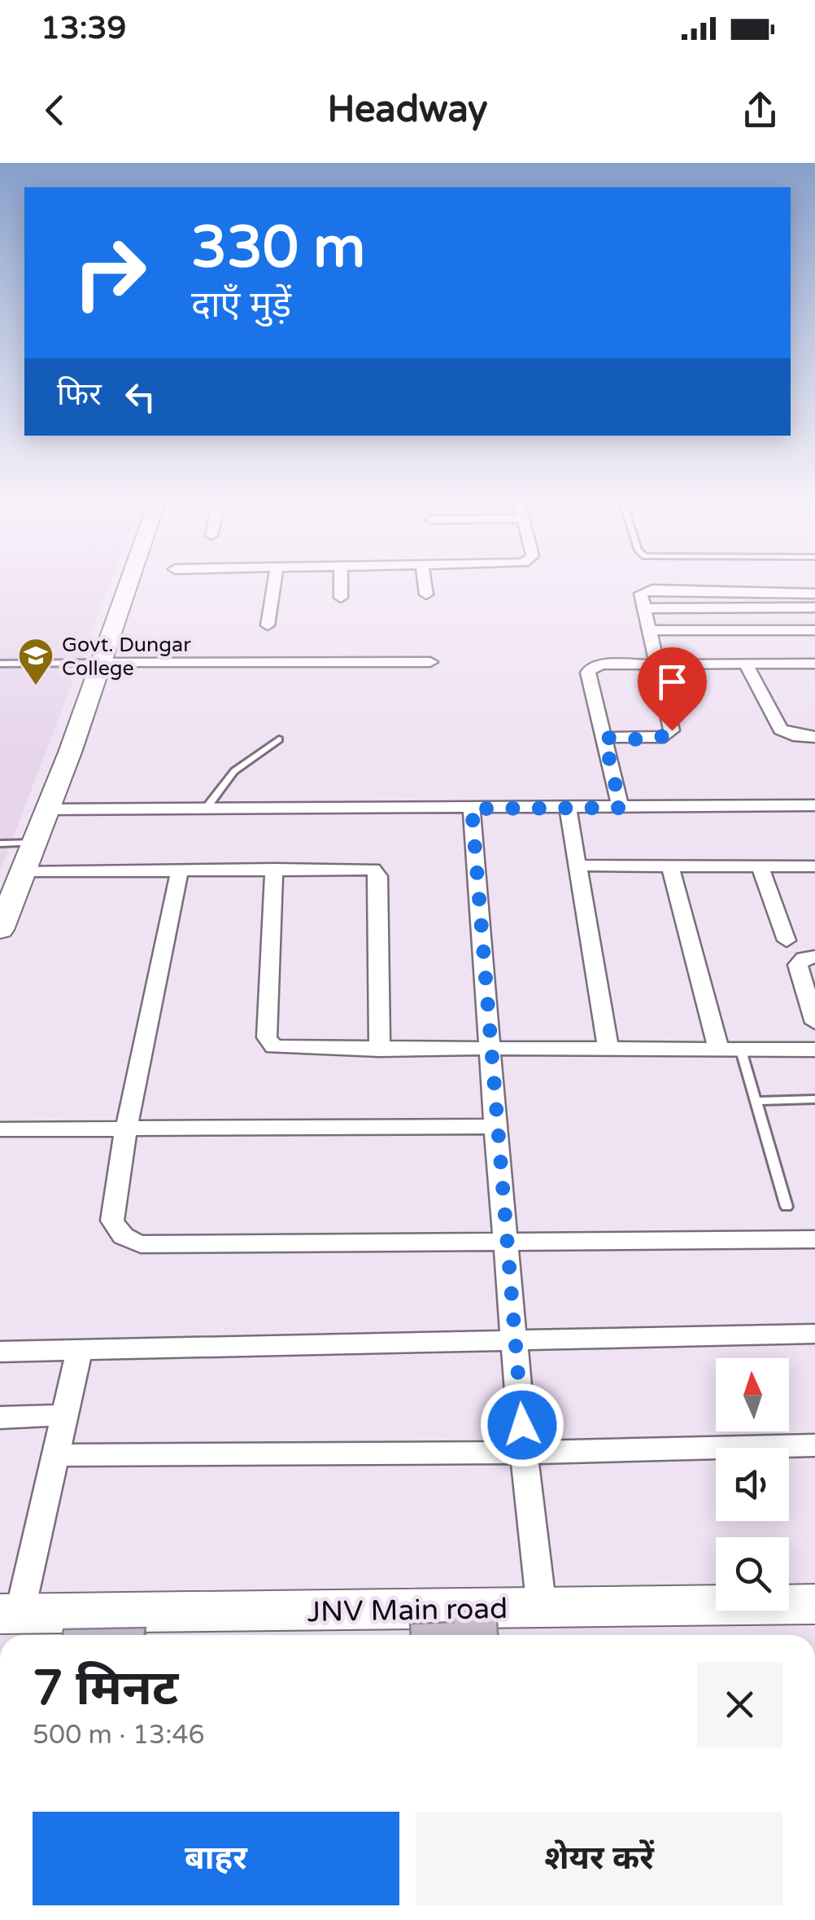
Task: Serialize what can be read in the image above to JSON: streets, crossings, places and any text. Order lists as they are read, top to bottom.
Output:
{
  "streets": {
    "street": ["JNV Main road"]
  },
  "places": {
    "school or university": ["Govt. Dungar College"]
  },
  "north": "top",
  "page": {
    "status": "13:39",
    "header": "Headway",
    "turn": ["330 m", "दाएँ मुड़ें"],
    "then": "फिर",
    "heading": ["7 मिनट", "500 m · 13:46"],
    "buttons": ["बाहर", "शेयर करें"]
  }
}
